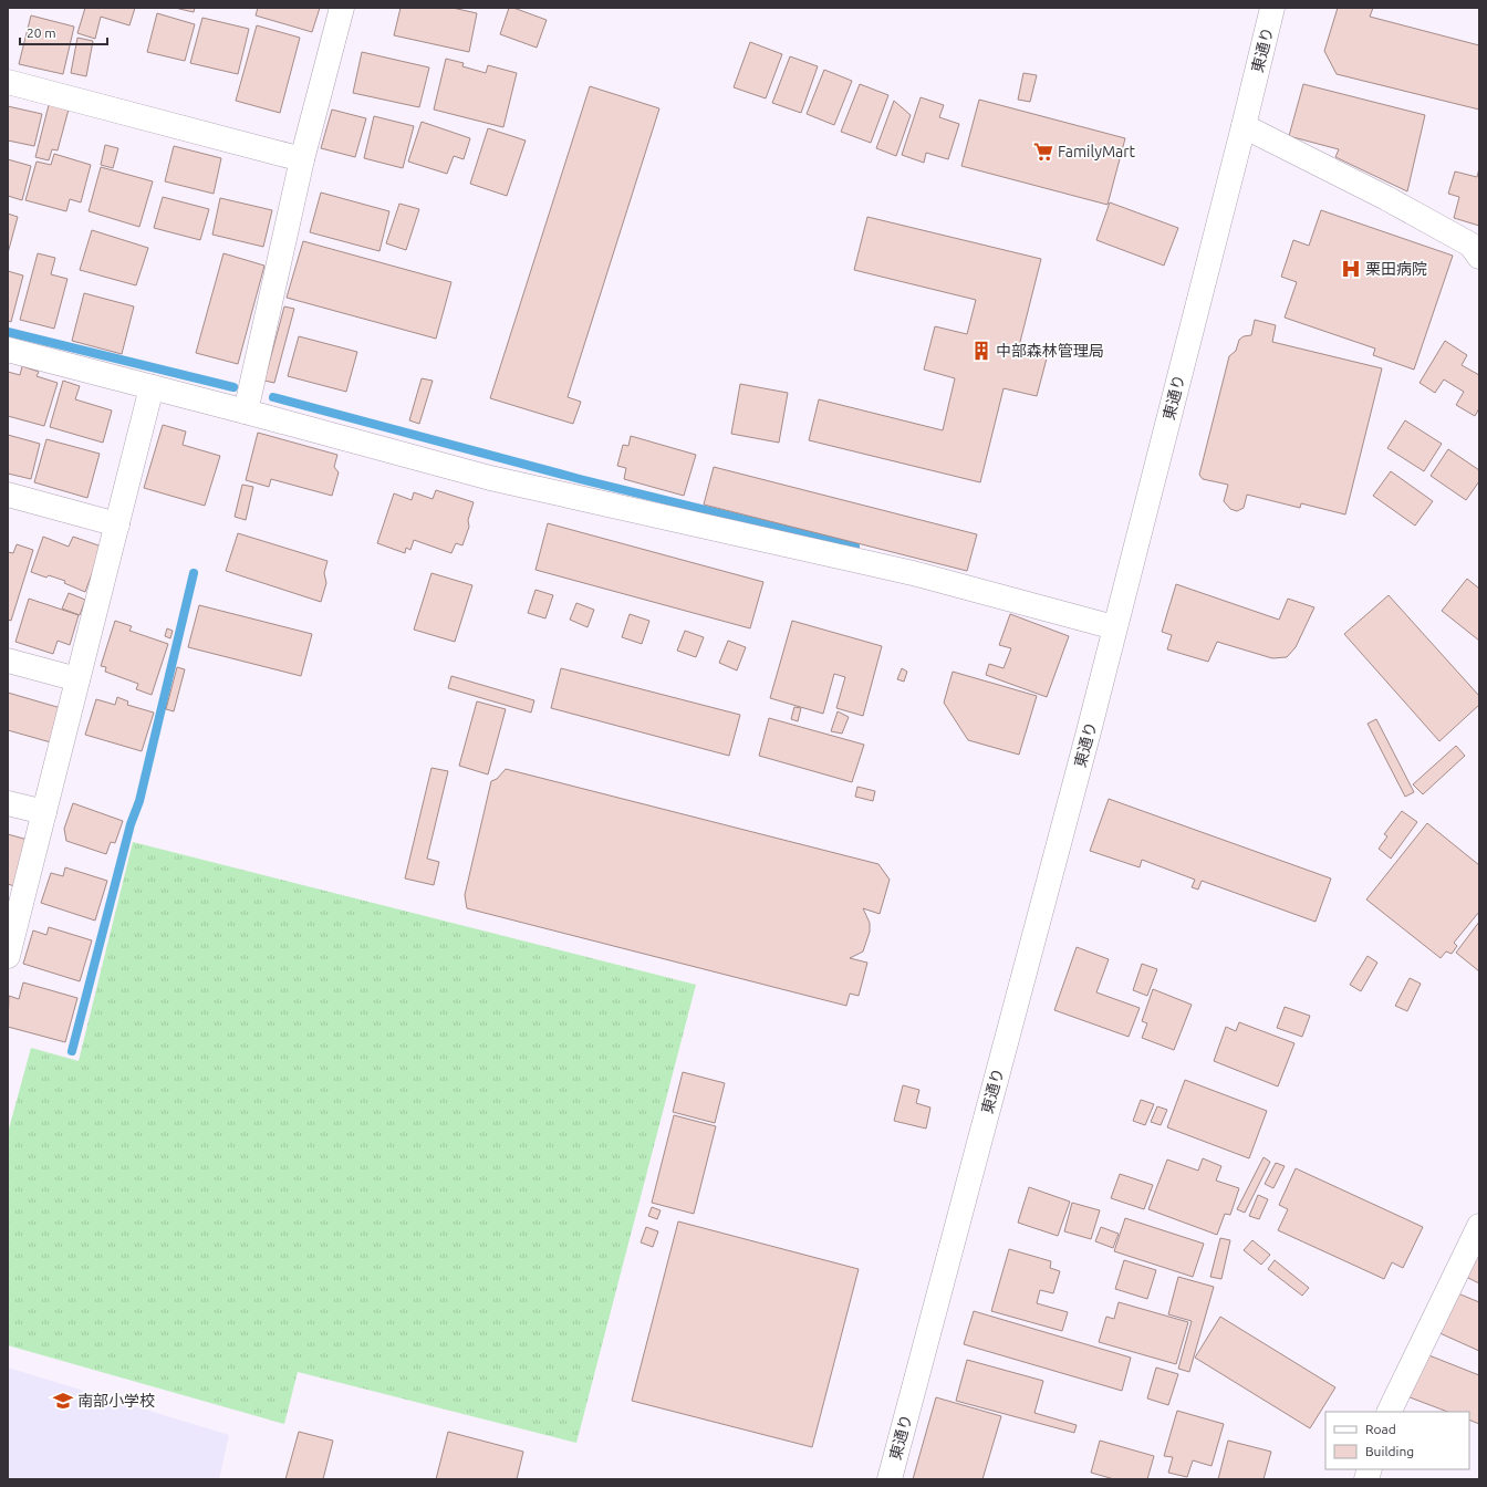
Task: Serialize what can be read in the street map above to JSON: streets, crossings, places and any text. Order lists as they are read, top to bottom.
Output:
{
  "streets": {
    "street": ["東通り"]
  },
  "places": {
    "supermarket": ["FamilyMart"],
    "hospital": ["栗田病院"],
    "building": ["中部森林管理局"],
    "school or university": ["南部小学校"]
  },
  "legend": ["Road", "Building"],
  "scale_bar": "20 m"
}
